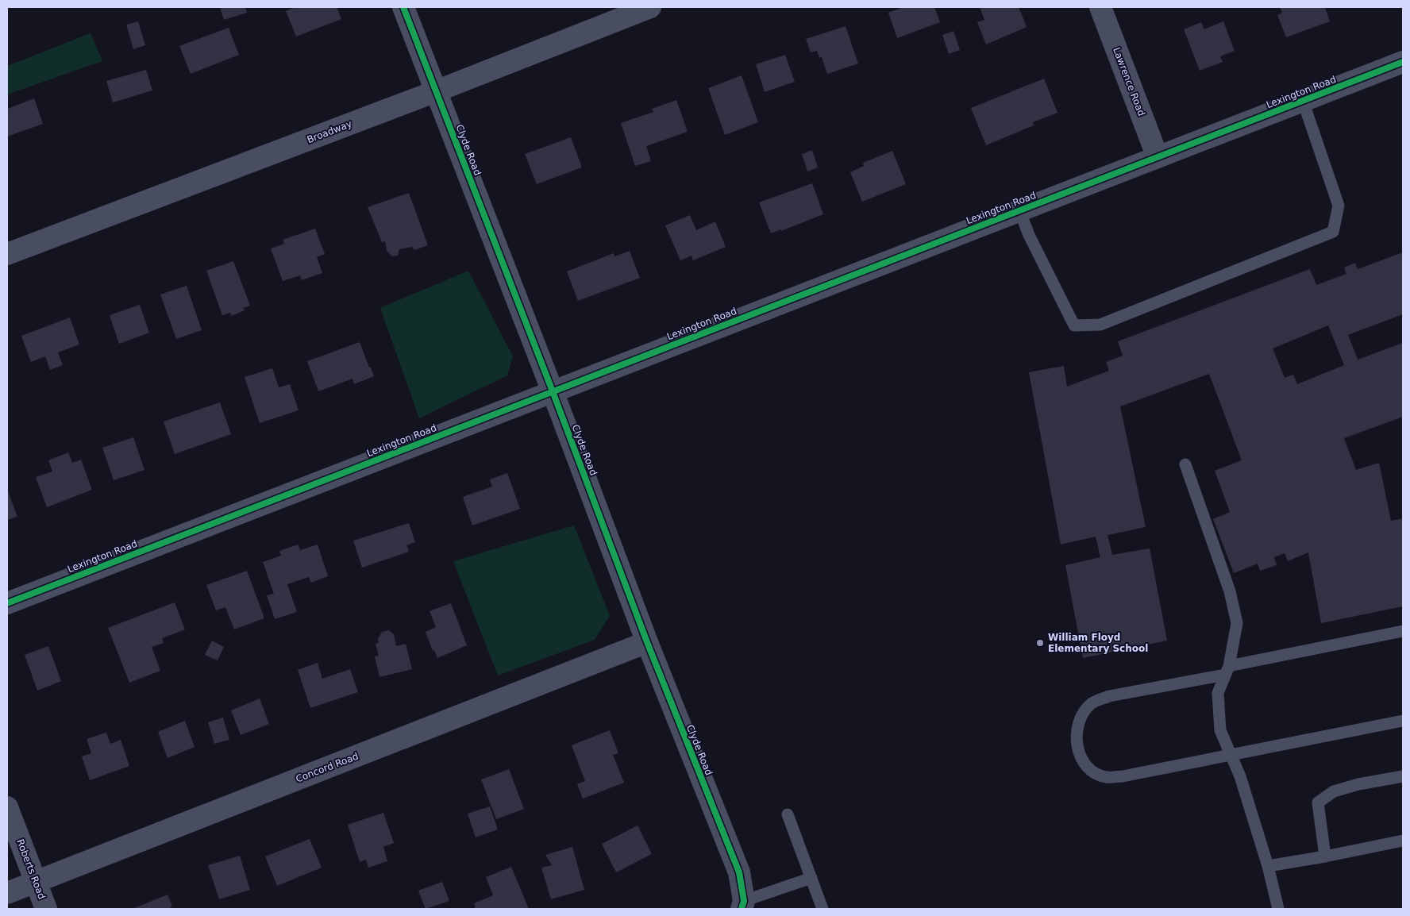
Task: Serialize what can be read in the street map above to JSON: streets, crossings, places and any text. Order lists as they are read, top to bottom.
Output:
{
  "streets": {
    "street": [
      "Lawrence Road",
      "Lexington Road",
      "Broadway",
      "Clyde Road",
      "Concord Road",
      "Roberts Road"
    ]
  },
  "crossings": [
    ["Lawrence Road", "Lexington Road"],
    ["Lexington Road", "Clyde Road"],
    ["Broadway", "Clyde Road"],
    ["Clyde Road", "Concord Road"],
    ["Concord Road", "Roberts Road"]
  ],
  "places": ["William Floyd Elementary School"]
}
